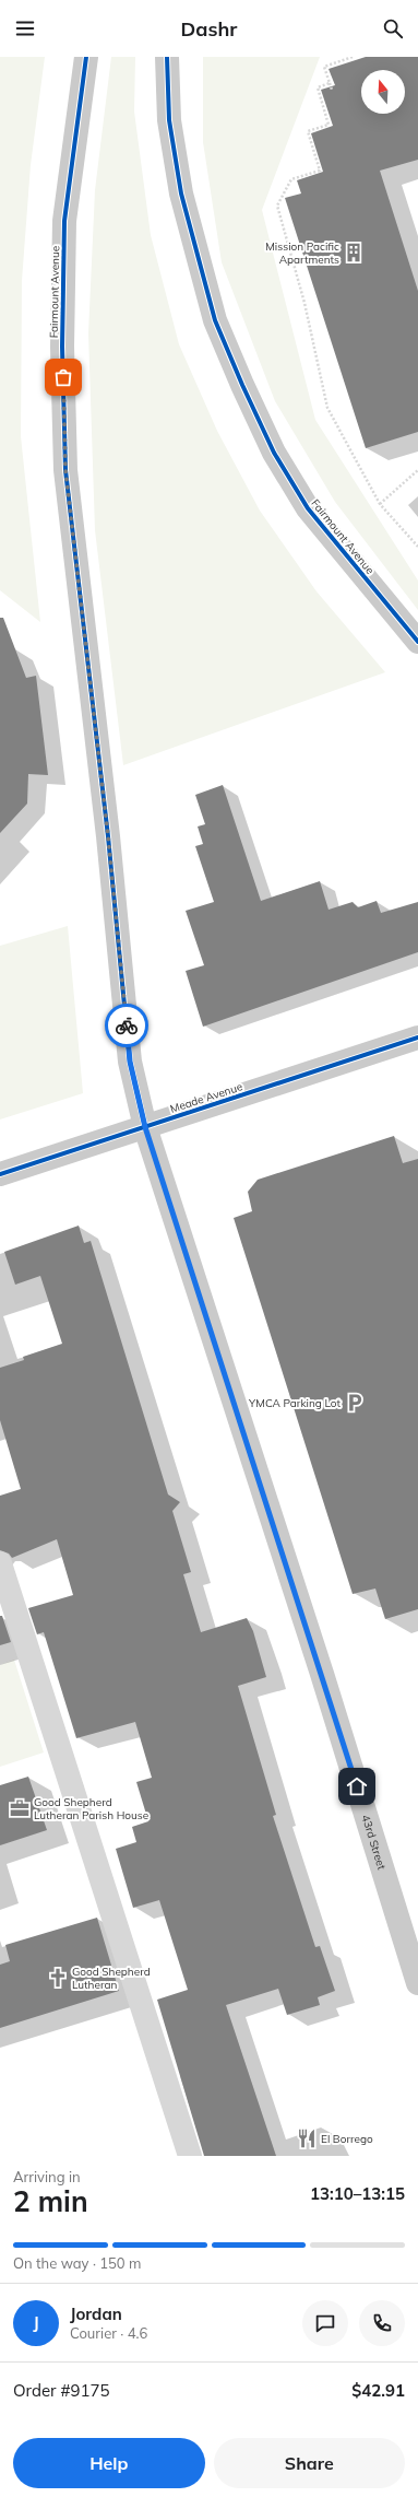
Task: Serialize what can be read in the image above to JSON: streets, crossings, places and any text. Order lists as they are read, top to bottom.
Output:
{
  "streets": {
    "main road": ["Fairmount Avenue", "Meade Avenue", "43rd Street"]
  },
  "crossings": [
    ["Fairmount Avenue", "Meade Avenue"],
    ["Fairmount Avenue", "43rd Street"],
    ["Meade Avenue", "43rd Street"]
  ],
  "places": {
    "building": ["Mission Pacific Apartments"],
    "parking": ["YMCA Parking Lot"],
    "office": ["Good Shepherd Lutheran Parish House"],
    "church": ["Good Shepherd Lutheran"],
    "restaurant": ["El Borrego"]
  },
  "north": "top",
  "page": {
    "header": "Dashr",
    "heading": ["2 min", "Arriving in", "13:10–13:15"],
    "panel": [
      "Jordan",
      "Courier · 4.6",
      "Order #9175",
      "$42.91"
    ],
    "bar": "On the way · 150 m",
    "round": "J",
    "buttons": ["Help", "Share"]
  }
}
